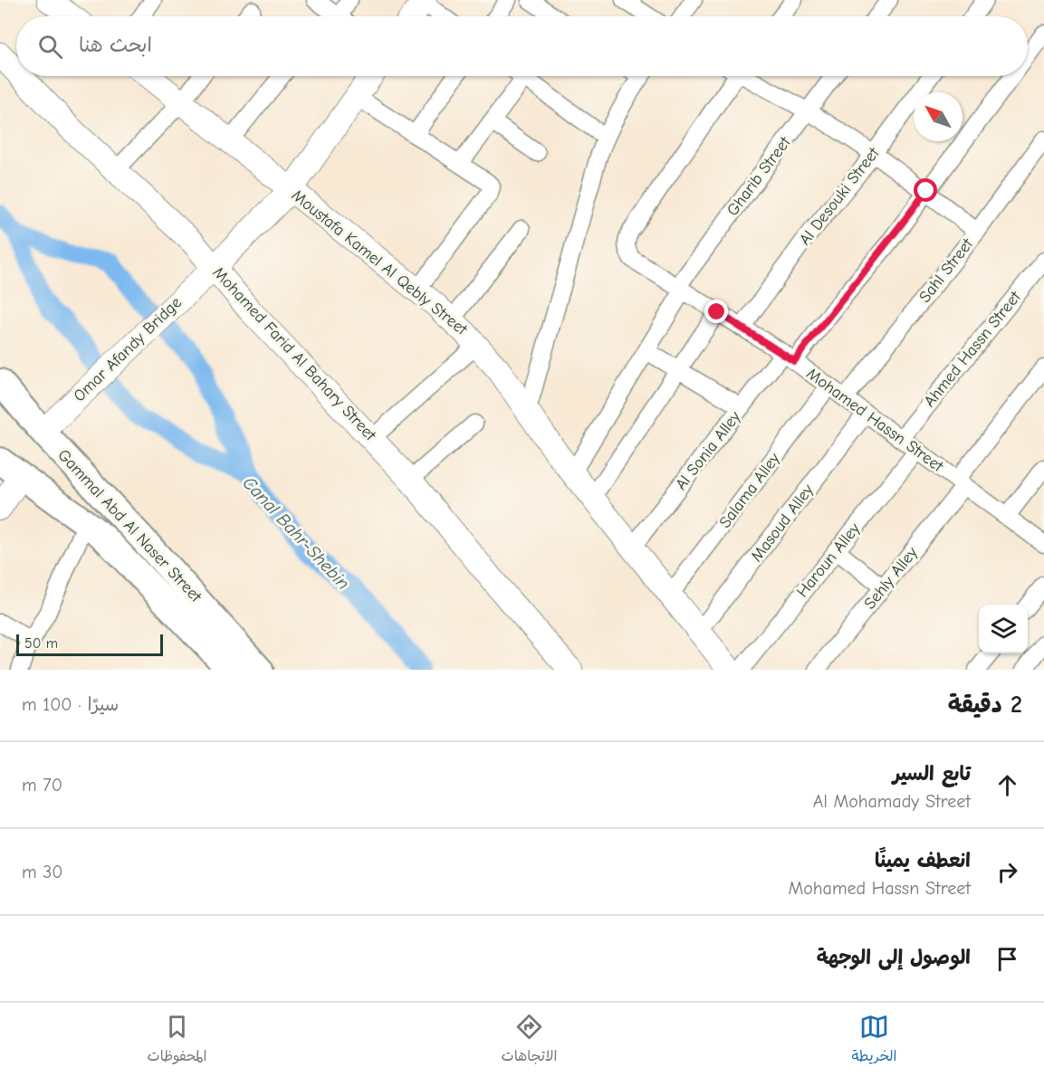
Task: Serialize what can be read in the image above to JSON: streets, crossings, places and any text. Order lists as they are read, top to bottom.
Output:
{
  "streets": {
    "main road": [
      "Moustafa Kamel Al Qebly Street",
      "Omar Afandy Bridge",
      "Mohamed Farid Al Bahary Street",
      "Gammal Abd Al Naser Street"
    ],
    "street": [
      "Gharib Street",
      "Al Desouki Street",
      "Sahl Street",
      "Ahmed Hassn Street",
      "Mohamed Hassn Street",
      "Al Sonia Alley",
      "Salama Alley",
      "Masoud Alley",
      "Haroun Alley",
      "Sehly Alley"
    ]
  },
  "crossings": [
    ["Gharib Street", "Moustafa Kamel Al Qebly Street"],
    ["Gharib Street", "Mohamed Hassn Street"],
    ["Al Desouki Street", "Mohamed Hassn Street"],
    ["Moustafa Kamel Al Qebly Street", "Omar Afandy Bridge"],
    ["Moustafa Kamel Al Qebly Street", "Al Sonia Alley"],
    ["Moustafa Kamel Al Qebly Street", "Salama Alley"],
    ["Moustafa Kamel Al Qebly Street", "Masoud Alley"],
    ["Sahl Street", "Mohamed Hassn Street"],
    ["Omar Afandy Bridge", "Mohamed Farid Al Bahary Street"],
    ["Omar Afandy Bridge", "Gammal Abd Al Naser Street"],
    ["Ahmed Hassn Street", "Mohamed Hassn Street"],
    ["Mohamed Hassn Street", "Al Sonia Alley"],
    ["Mohamed Hassn Street", "Salama Alley"],
    ["Mohamed Hassn Street", "Masoud Alley"],
    ["Mohamed Hassn Street", "Haroun Alley"],
    ["Mohamed Hassn Street", "Sehly Alley"]
  ],
  "water": ["Canal Bahr-Shebin"],
  "scale_bar": "50 m",
  "north": "top left",
  "page": {
    "search": "ابحث هنا",
    "scale": "50 m",
    "heading": ["2 دقيقة", "سيرًا · 100 m"],
    "list": [
      ["تابع السير", "Al Mohamady Street", "70 m"],
      ["انعطف يمينًا", "Mohamed Hassn Street", "30 m"],
      "الوصول إلى الوجهة"
    ],
    "nav": ["الخريطة", "الاتجاهات", "المحفوظات"]
  }
}
